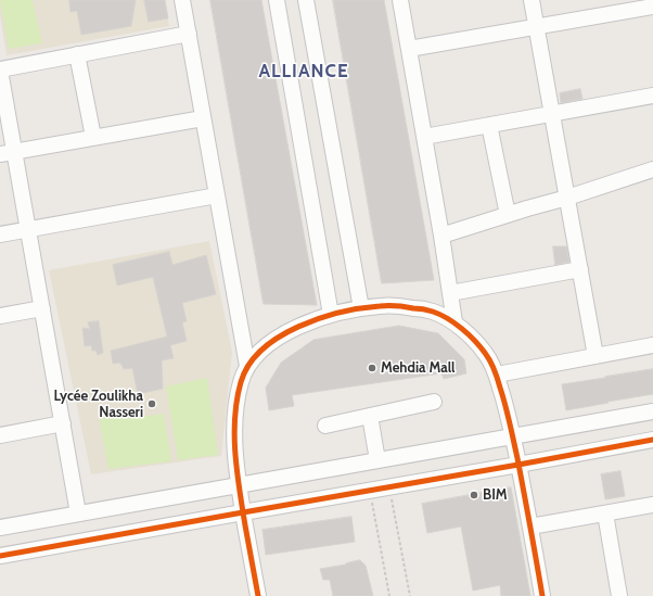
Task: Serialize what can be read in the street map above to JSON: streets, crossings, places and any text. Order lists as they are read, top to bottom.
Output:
{
  "districts": ["ALLIANCE"],
  "places": ["Mehdia Mall", "Lycée Zoulikha Nasseri", "BIM"]
}
